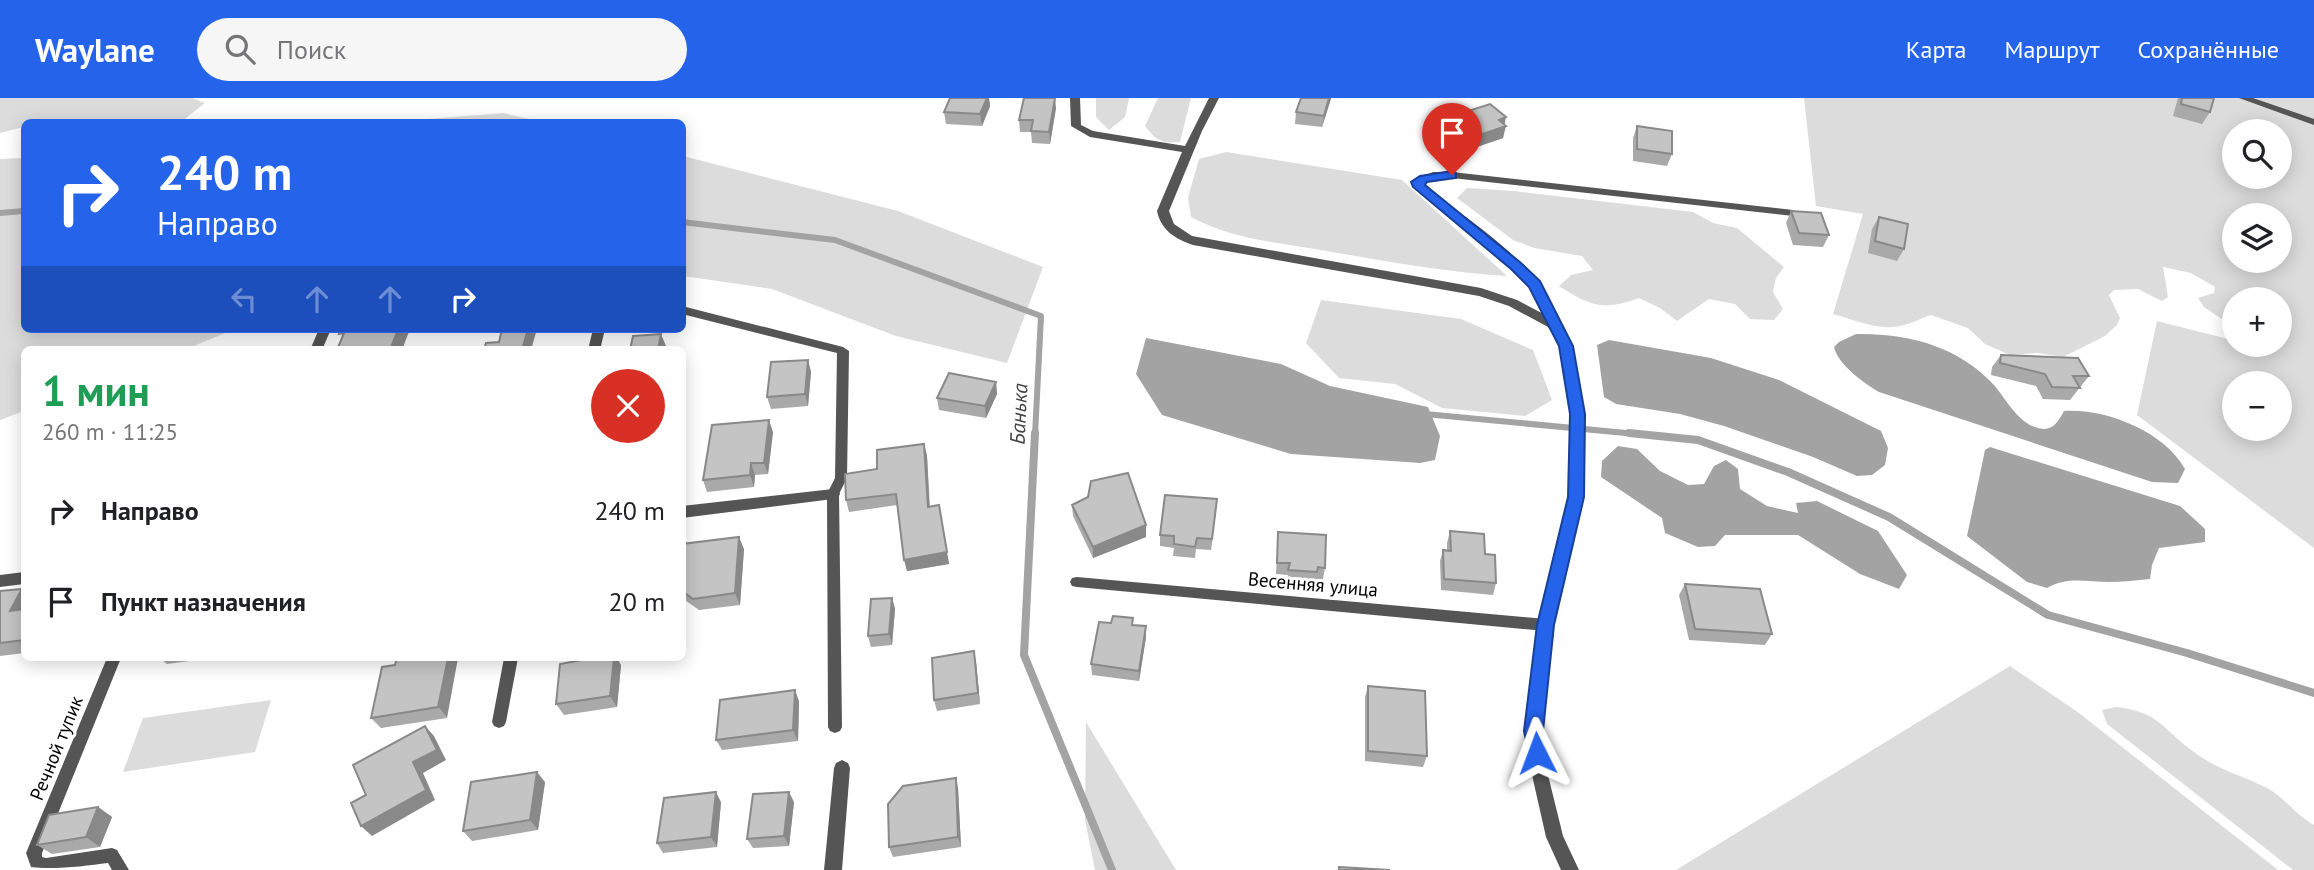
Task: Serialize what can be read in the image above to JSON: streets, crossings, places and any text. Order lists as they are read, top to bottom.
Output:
{
  "streets": {
    "lane": ["Весенняя улица", "Речной тупик"]
  },
  "water": ["Банька"],
  "page": {
    "header": "Waylane",
    "search": "Поиск",
    "nav": ["Карта", "Маршрут", "Сохранённые"],
    "map_buttons": ["+", "−"],
    "turn": ["240 m", "Направо"],
    "heading": ["1 мин", "260 m · 11:25"],
    "list": [
      {
        "name": "Направо",
        "value": "240 m"
      },
      {
        "name": "Пункт назначения",
        "value": "20 m"
      }
    ]
  }
}
